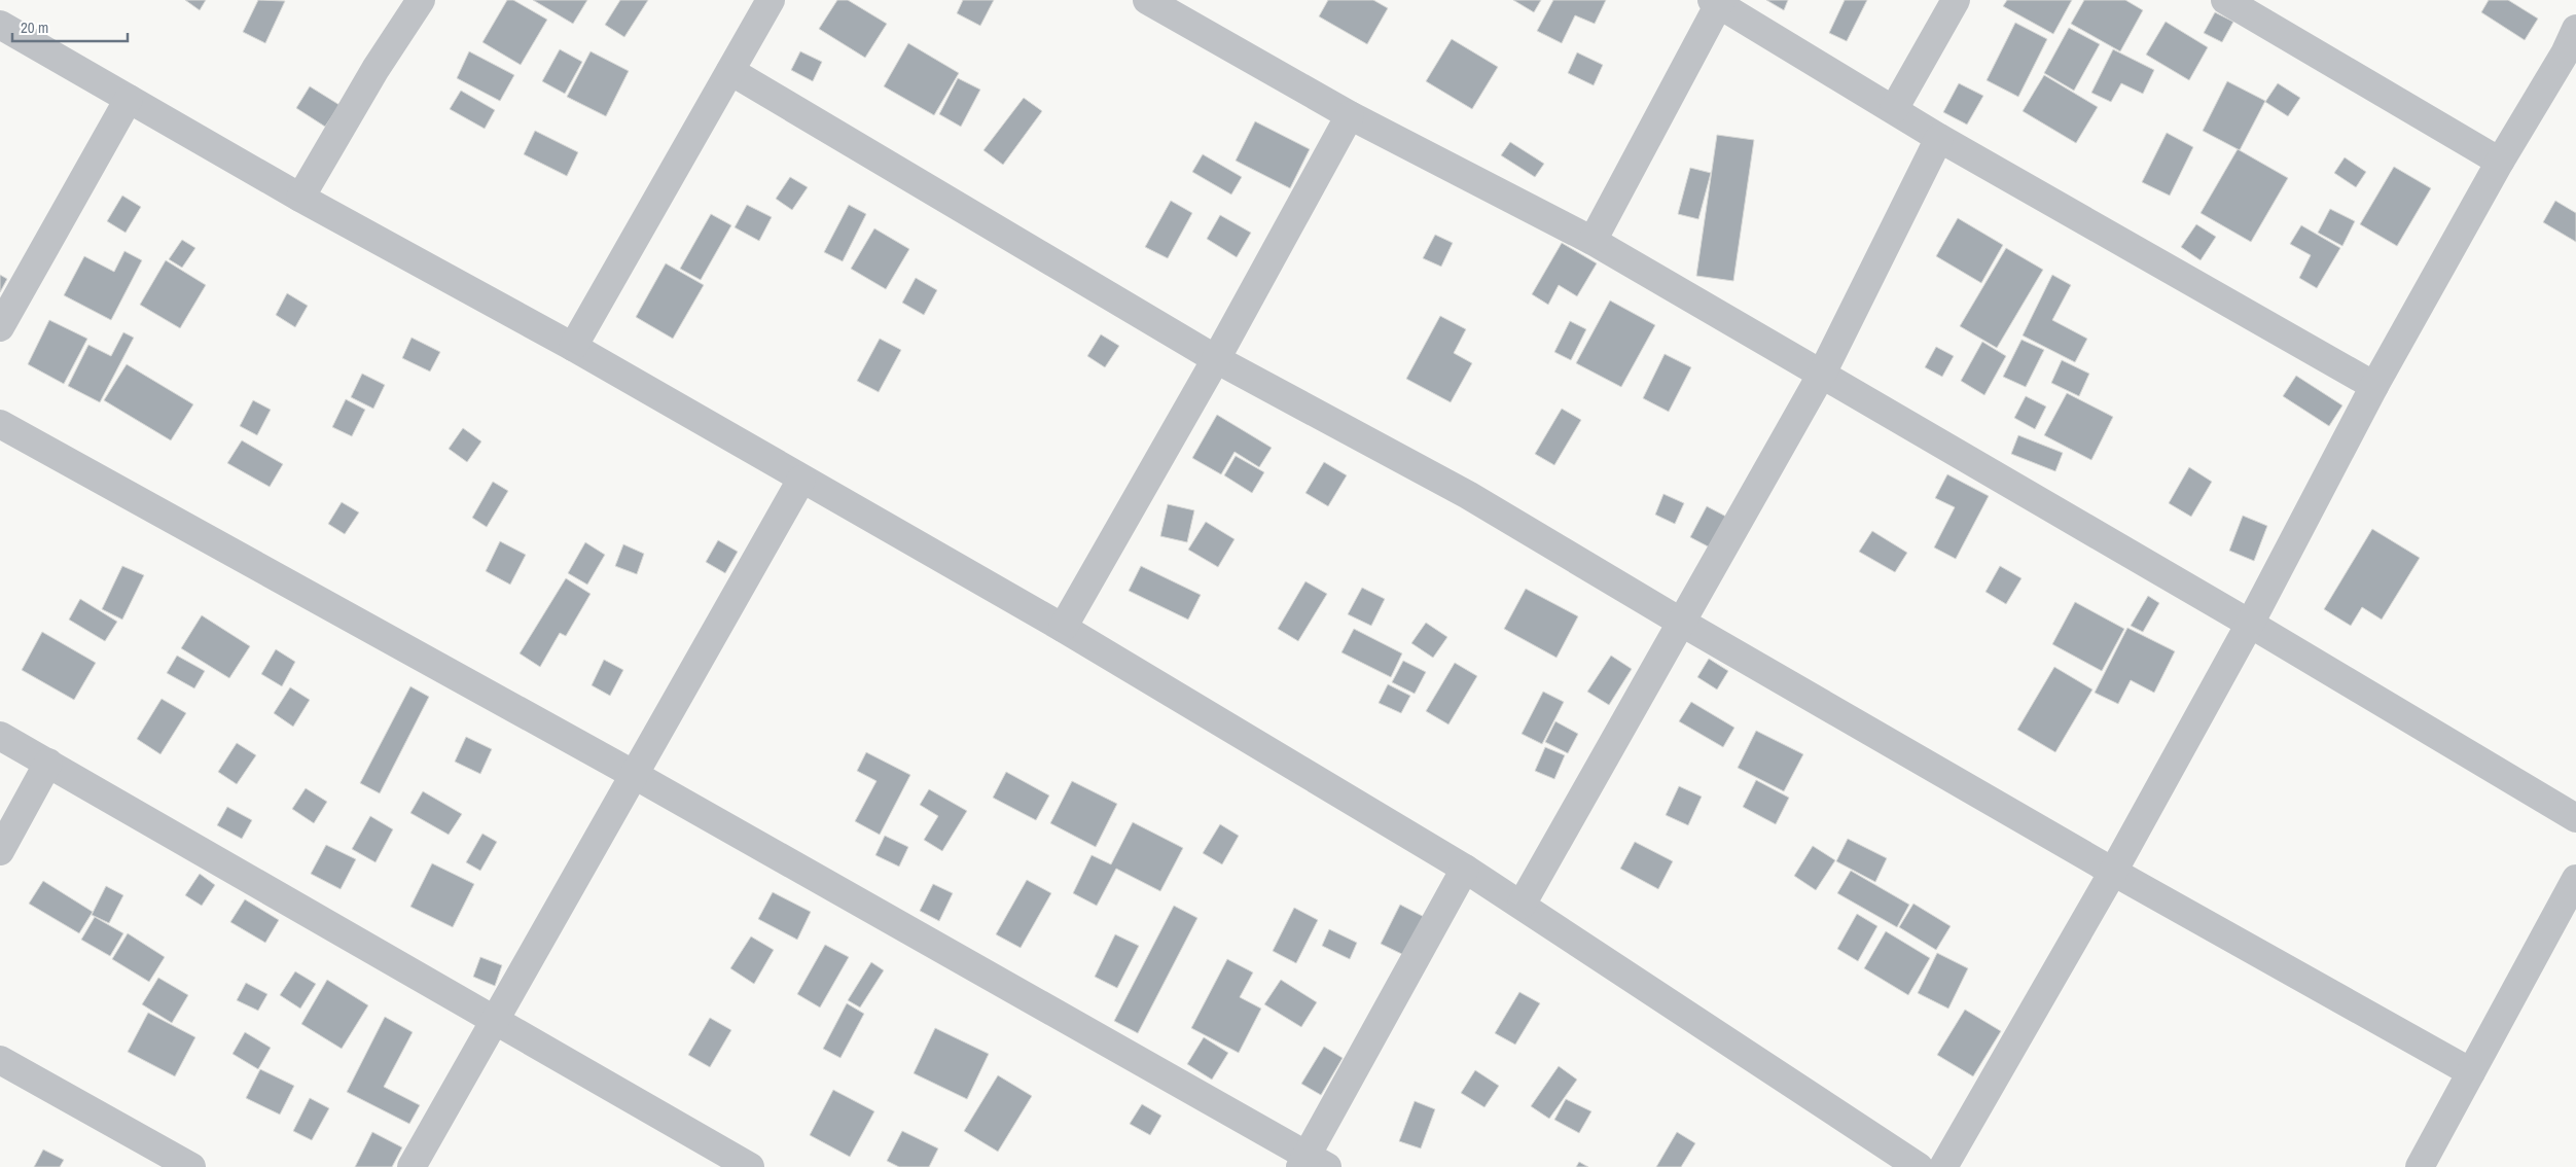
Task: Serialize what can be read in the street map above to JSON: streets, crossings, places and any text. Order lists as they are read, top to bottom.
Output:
{
  "scale_bar": "20 m"
}
